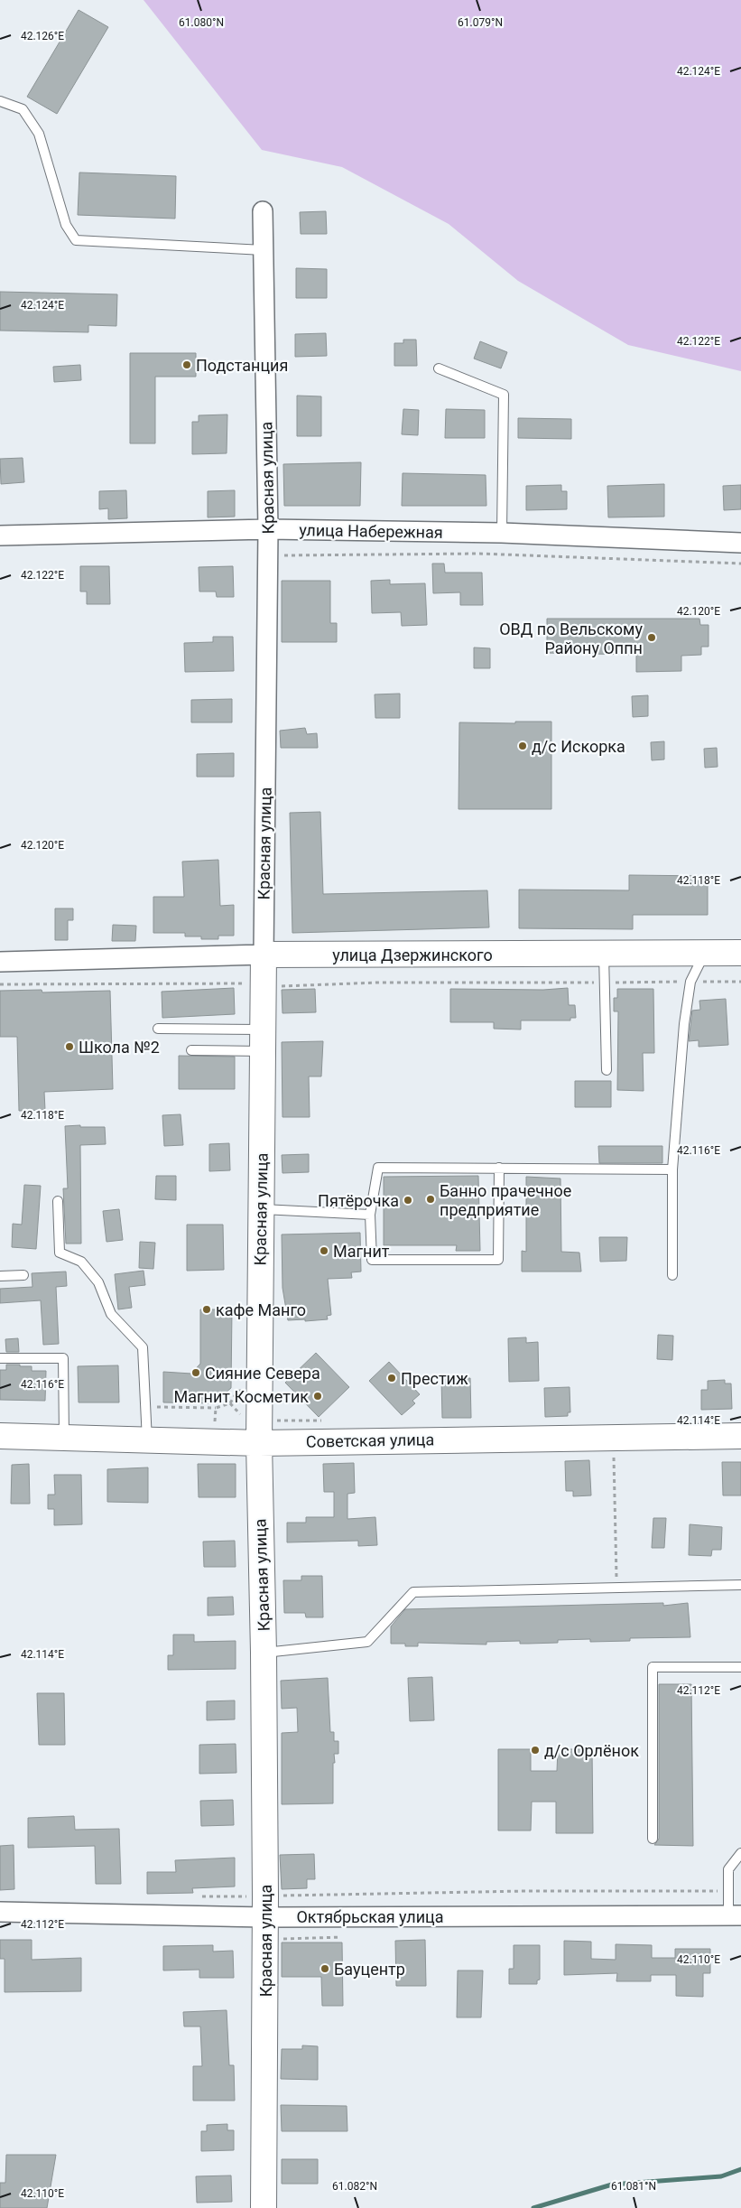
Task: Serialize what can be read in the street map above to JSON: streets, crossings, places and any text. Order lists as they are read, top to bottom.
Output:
{
  "streets": {
    "main road": ["Красная улица", "улица Дзержинского", "Советская улица"],
    "street": ["улица Набережная", "Октябрьская улица"]
  },
  "crossings": [
    ["Красная улица", "улица Набережная"],
    ["Красная улица", "улица Дзержинского"],
    ["Красная улица", "Советская улица"],
    ["Красная улица", "Октябрьская улица"]
  ],
  "places": [
    "Подстанция",
    "ОВД по Вельскому Району Оппн",
    "д/с Искорка",
    "Школа №2",
    "Банно прачечное предприятие",
    "Пятёрочка",
    "Магнит",
    "кафе Манго",
    "Сияние Севера",
    "Престиж",
    "Магнит Косметик",
    "д/с Орлёнок",
    "Бауцентр"
  ],
  "coordinates": [
    "61.080°N",
    "61.079°N",
    "42.126°E",
    "42.124°E",
    "42.122°E",
    "42.120°E",
    "42.118°E",
    "42.116°E",
    "42.114°E",
    "42.112°E",
    "42.110°E",
    "61.082°N",
    "61.081°N"
  ]
}
